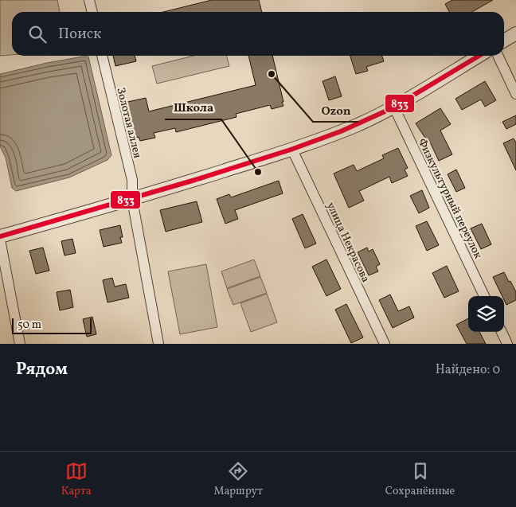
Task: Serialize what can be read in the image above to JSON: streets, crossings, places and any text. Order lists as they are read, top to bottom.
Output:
{
  "streets": {
    "street": ["Золотая аллея", "Физкультурный переулок", "улица Некрасова"]
  },
  "places": ["Ozon", "Школа"],
  "lines": ["transit line 833"],
  "scale_bar": "50 m",
  "page": {
    "search": "Поиск",
    "scale": "50 m",
    "heading": ["Рядом", "Найдено: 0"],
    "nav": ["Карта", "Маршрут", "Сохранённые"]
  }
}
